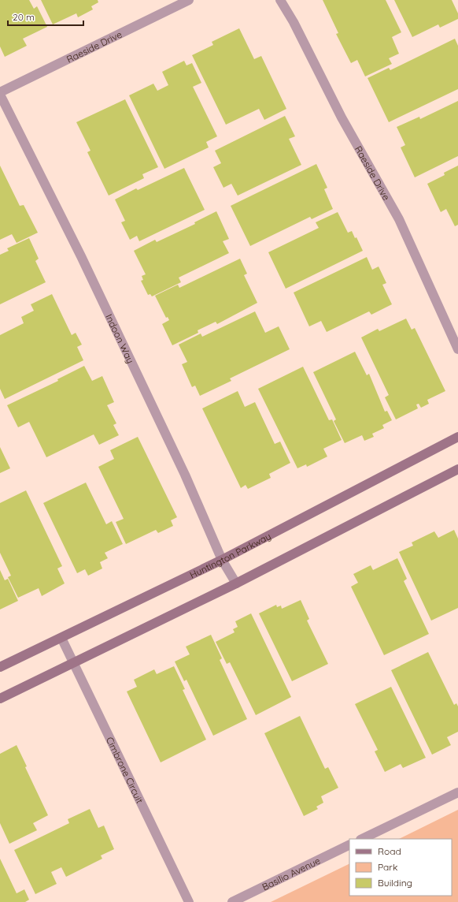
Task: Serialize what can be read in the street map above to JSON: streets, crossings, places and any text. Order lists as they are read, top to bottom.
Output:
{
  "streets": {
    "street": [
      "Raeside Drive",
      "Indoon Way",
      "Huntington Parkway",
      "Cimbrone Circuit",
      "Basilio Avenue"
    ]
  },
  "crossings": [
    ["Raeside Drive", "Indoon Way"],
    ["Indoon Way", "Huntington Parkway"],
    ["Huntington Parkway", "Cimbrone Circuit"]
  ],
  "legend": ["Road", "Park", "Building"],
  "scale_bar": "20 m"
}
